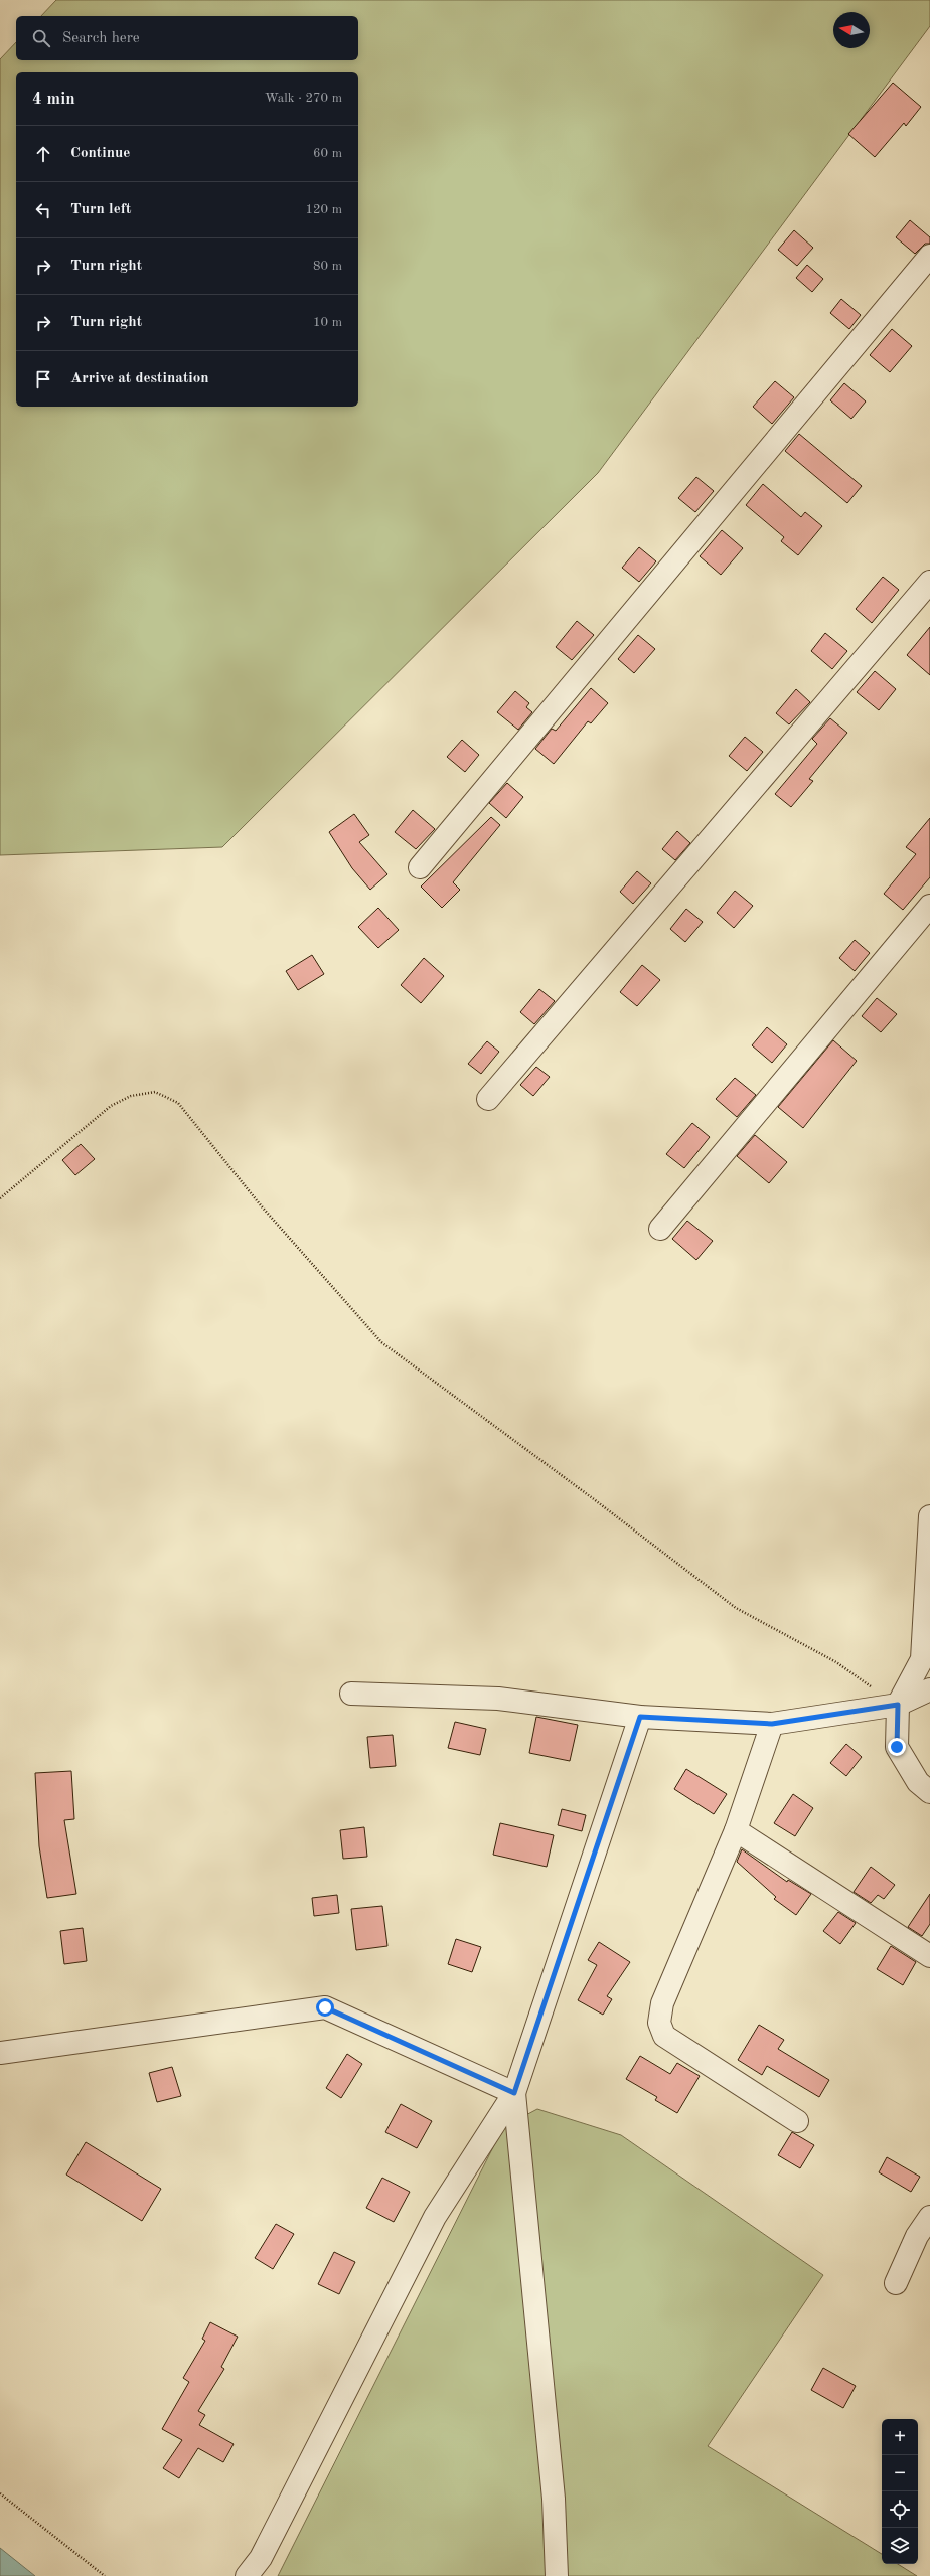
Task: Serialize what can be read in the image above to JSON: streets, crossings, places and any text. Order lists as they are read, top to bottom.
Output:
{
  "north": "left",
  "page": {
    "search": "Search here",
    "heading": ["4 min", "Walk · 270 m"],
    "list": [
      ["Continue", "60 m"],
      ["Turn left", "120 m"],
      ["Turn right", "80 m"],
      ["Turn right", "10 m"],
      "Arrive at destination"
    ],
    "map_buttons": ["+", "−"]
  }
}
